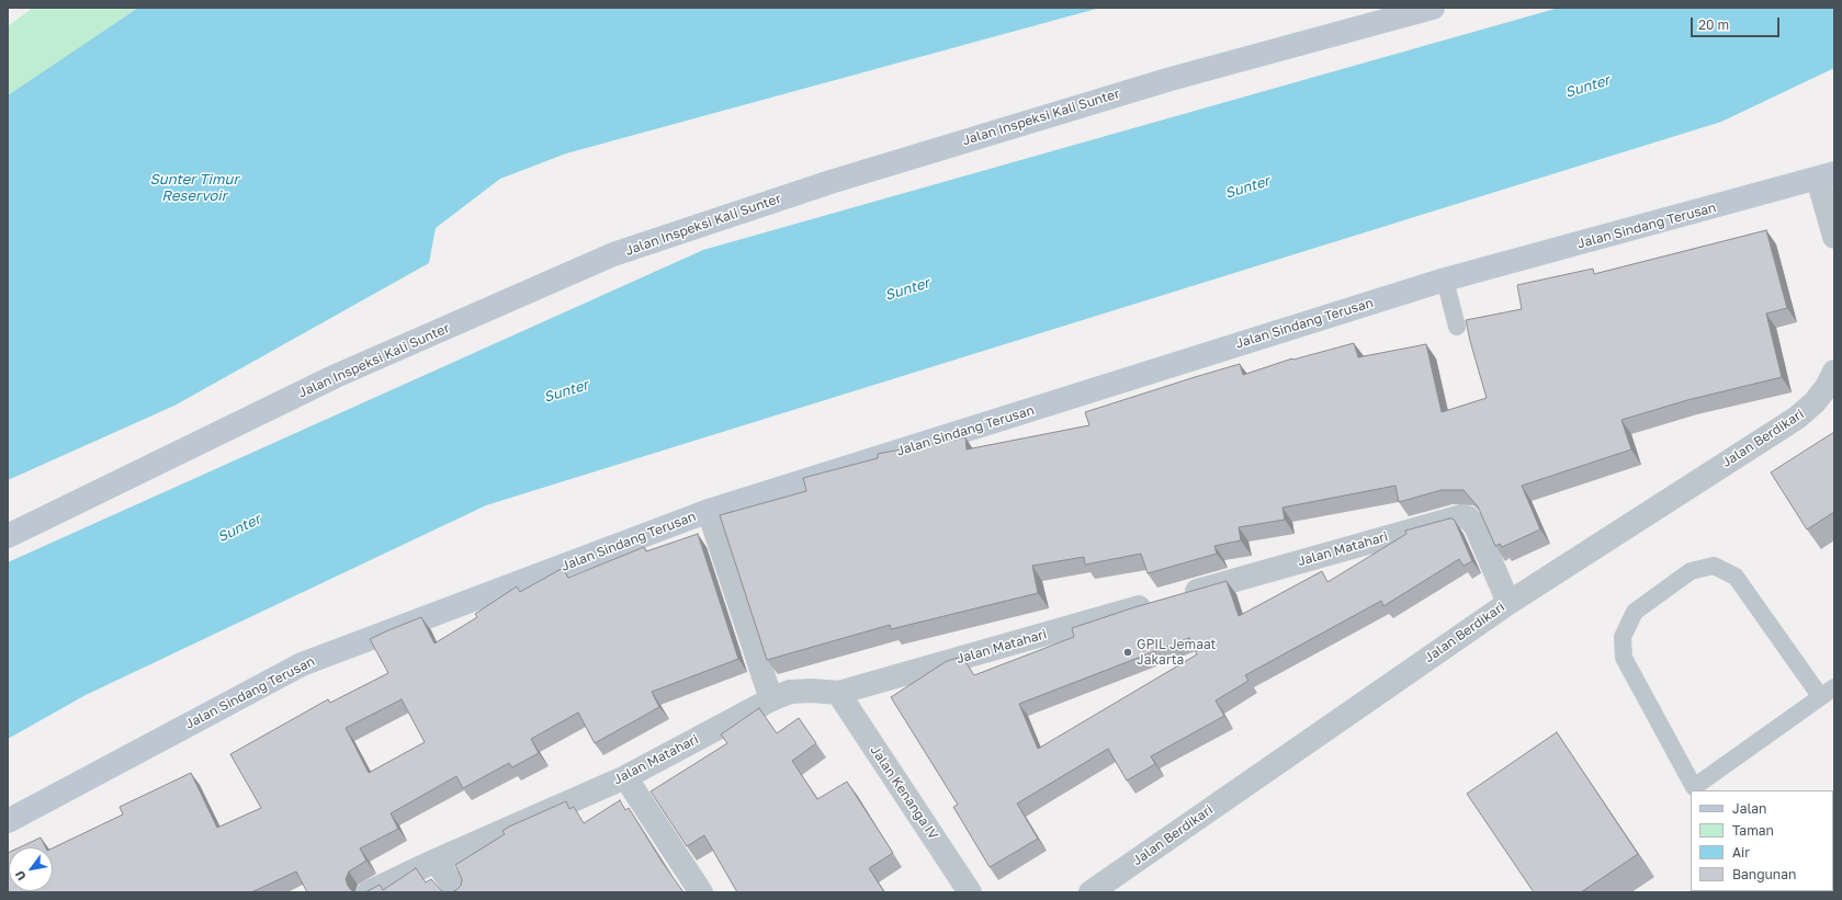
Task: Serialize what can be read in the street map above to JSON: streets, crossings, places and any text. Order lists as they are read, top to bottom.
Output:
{
  "streets": {
    "street": [
      "Jalan Inspeksi Kali Sunter",
      "Jalan Sindang Terusan",
      "Jalan Berdikari",
      "Jalan Matahari",
      "Jalan Kenanga IV"
    ]
  },
  "crossings": [
    ["Jalan Berdikari", "Jalan Matahari"],
    ["Jalan Matahari", "Jalan Kenanga IV"]
  ],
  "water": ["Sunter", "Sunter Timur Reservoir"],
  "places": ["GPIL Jemaat Jakarta"],
  "legend": [
    "Jalan",
    "Taman",
    "Air",
    "Bangunan"
  ],
  "scale_bar": "20 m",
  "north": "bottom left"
}
